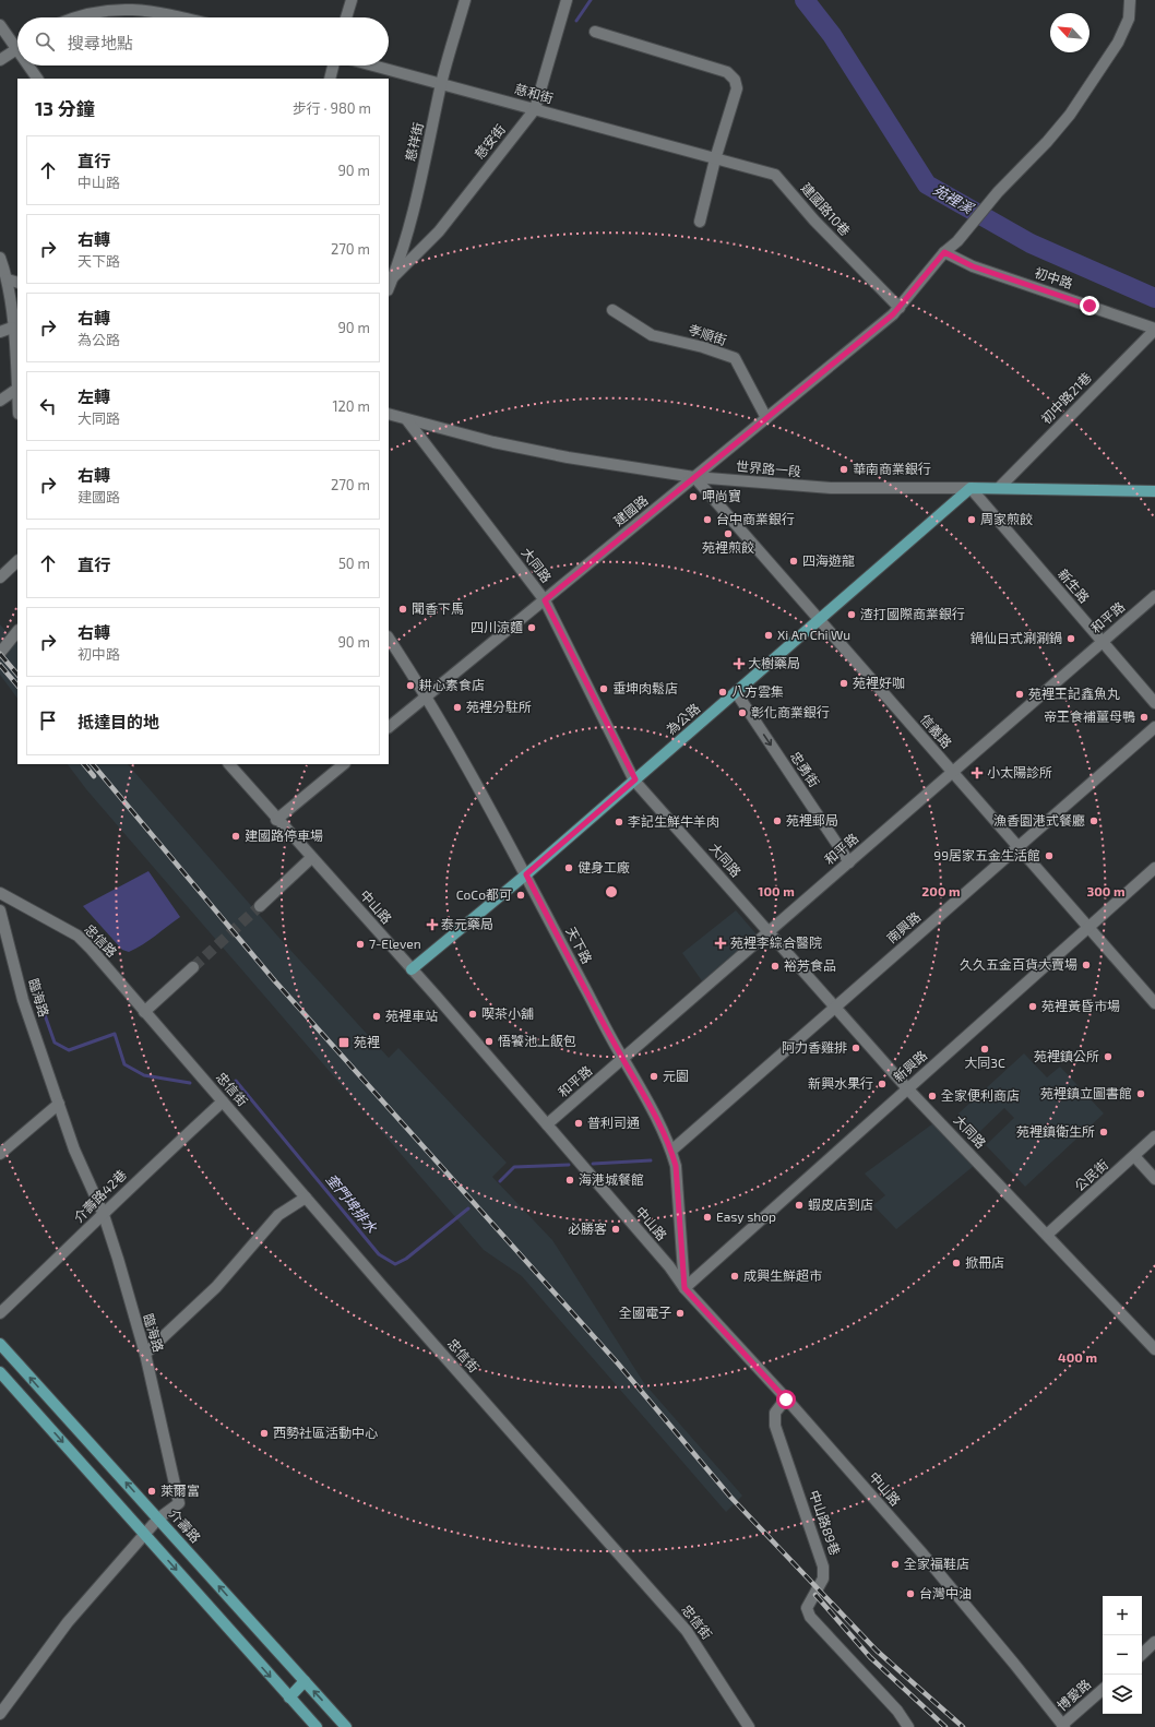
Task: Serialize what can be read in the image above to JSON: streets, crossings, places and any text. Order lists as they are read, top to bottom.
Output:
{
  "streets": {
    "main road": ["世界路一段", "為公路", "介壽路"],
    "street": [
      "慈和街",
      "慈祥街",
      "慈安街",
      "建國路10巷",
      "初中路",
      "孝順街",
      "初中路21巷",
      "建國路",
      "大同路",
      "新生路",
      "和平路",
      "信義路",
      "忠勇街",
      "中山路",
      "南興路",
      "忠信路",
      "天下路",
      "臨海路",
      "新興路",
      "忠信街",
      "公民街",
      "介壽路42巷",
      "中山路89巷",
      "博愛路"
    ]
  },
  "crossings": [
    ["慈和街", "慈祥街"],
    ["慈和街", "慈安街"],
    ["慈和街", "建國路10巷"],
    ["慈祥街", "慈安街"],
    ["建國路10巷", "建國路"],
    ["初中路", "初中路21巷"],
    ["初中路", "建國路"],
    ["孝順街", "建國路"],
    ["初中路21巷", "世界路一段"],
    ["世界路一段", "建國路"],
    ["世界路一段", "大同路"],
    ["世界路一段", "新生路"],
    ["世界路一段", "為公路"],
    ["世界路一段", "信義路"],
    ["建國路", "大同路"],
    ["建國路", "信義路"],
    ["建國路", "天下路"],
    ["大同路", "和平路"],
    ["大同路", "為公路"],
    ["大同路", "南興路"],
    ["大同路", "新興路"],
    ["大同路", "公民街"],
    ["新生路", "和平路"],
    ["新生路", "為公路"],
    ["和平路", "信義路"],
    ["和平路", "忠勇街"],
    ["和平路", "中山路"],
    ["和平路", "天下路"],
    ["為公路", "信義路"],
    ["為公路", "忠勇街"],
    ["為公路", "中山路"],
    ["為公路", "天下路"],
    ["信義路", "南興路"],
    ["信義路", "新興路"],
    ["中山路", "天下路"],
    ["中山路", "新興路"],
    ["中山路", "中山路89巷"],
    ["中山路", "博愛路"],
    ["南興路", "天下路"],
    ["忠信路", "忠信街"],
    ["天下路", "新興路"],
    ["臨海路", "介壽路42巷"],
    ["臨海路", "介壽路"],
    ["忠信街", "介壽路42巷"]
  ],
  "one_way": ["忠勇街"],
  "water": ["苑裡溪", "奎門埤排水"],
  "places": {
    "other": [
      "華南商業銀行",
      "呷尚寶",
      "台中商業銀行",
      "周家煎餃",
      "苑裡煎餃",
      "四海遊龍",
      "聞香下馬",
      "渣打國際商業銀行",
      "四川涼麵",
      "Xi An Chi Wu",
      "鍋仙日式涮涮鍋",
      "苑裡好咖",
      "耕心素食店",
      "垂坤肉鬆店",
      "八方雲集",
      "苑裡王記鑫魚丸",
      "苑裡分駐所",
      "彰化商業銀行",
      "帝王食補薑母鴨",
      "苑裡郵局",
      "漁香園港式餐廳",
      "李記生鮮牛羊肉",
      "建國路停車場",
      "99居家五金生活館",
      "健身工廠",
      "CoCo都可",
      "7-Eleven",
      "久久五金百貨大賣場",
      "裕芳食品",
      "苑裡黃昏市場",
      "喫茶小舖",
      "苑裡車站",
      "悟饕池上飯包",
      "阿力香雞排",
      "大同3C",
      "苑裡鎮公所",
      "元園",
      "新興水果行",
      "苑裡鎮立圖書館",
      "全家便利商店",
      "普利司通",
      "苑裡鎮衛生所",
      "海港城餐館",
      "蝦皮店到店",
      "Easy shop",
      "必勝客",
      "掀冊店",
      "成興生鮮超市",
      "全國電子",
      "西勢社區活動中心",
      "萊爾富",
      "全家福鞋店",
      "台灣中油"
    ],
    "health": [
      "大樹藥局",
      "小太陽診所",
      "泰元藥局",
      "苑裡李綜合醫院"
    ],
    "transit": ["苑裡"]
  },
  "north": "top left",
  "page": {
    "search": "搜尋地點",
    "heading": ["13 分鐘", "步行 · 980 m"],
    "list": [
      ["直行", "中山路", "90 m"],
      ["右轉", "天下路", "270 m"],
      ["右轉", "為公路", "90 m"],
      ["左轉", "大同路", "120 m"],
      ["右轉", "建國路", "270 m"],
      ["直行", "50 m"],
      ["右轉", "初中路", "90 m"],
      "抵達目的地"
    ],
    "map_buttons": ["+", "−"]
  },
  "rings": [
    "100 m",
    "200 m",
    "300 m",
    "400 m"
  ]
}
